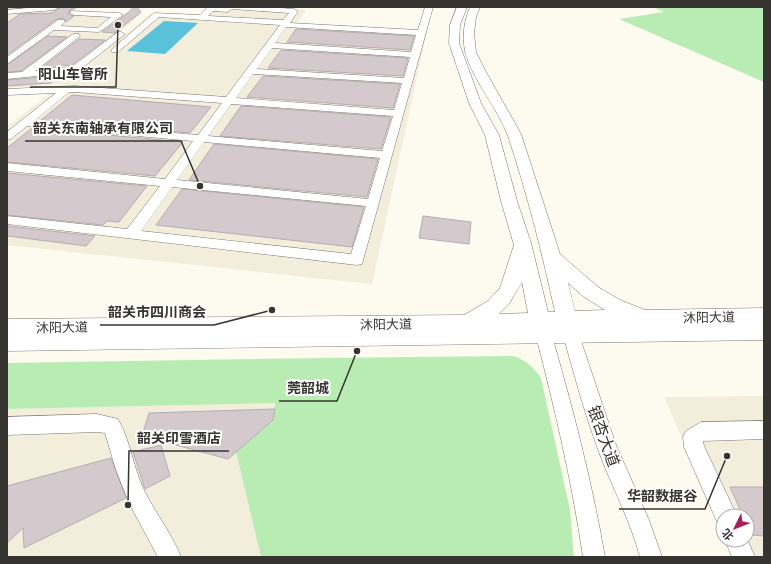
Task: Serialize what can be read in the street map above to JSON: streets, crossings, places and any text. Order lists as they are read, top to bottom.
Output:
{
  "streets": {
    "main road": ["沐阳大道"],
    "street": ["银杏大道"]
  },
  "crossings": [
    ["沐阳大道", "银杏大道"]
  ],
  "places": [
    "阳山车管所",
    "韶关东南轴承有限公司",
    "韶关市四川商会",
    "莞韶城",
    "华韶数据谷",
    "韶关印雪酒店"
  ],
  "north": "bottom left"
}
